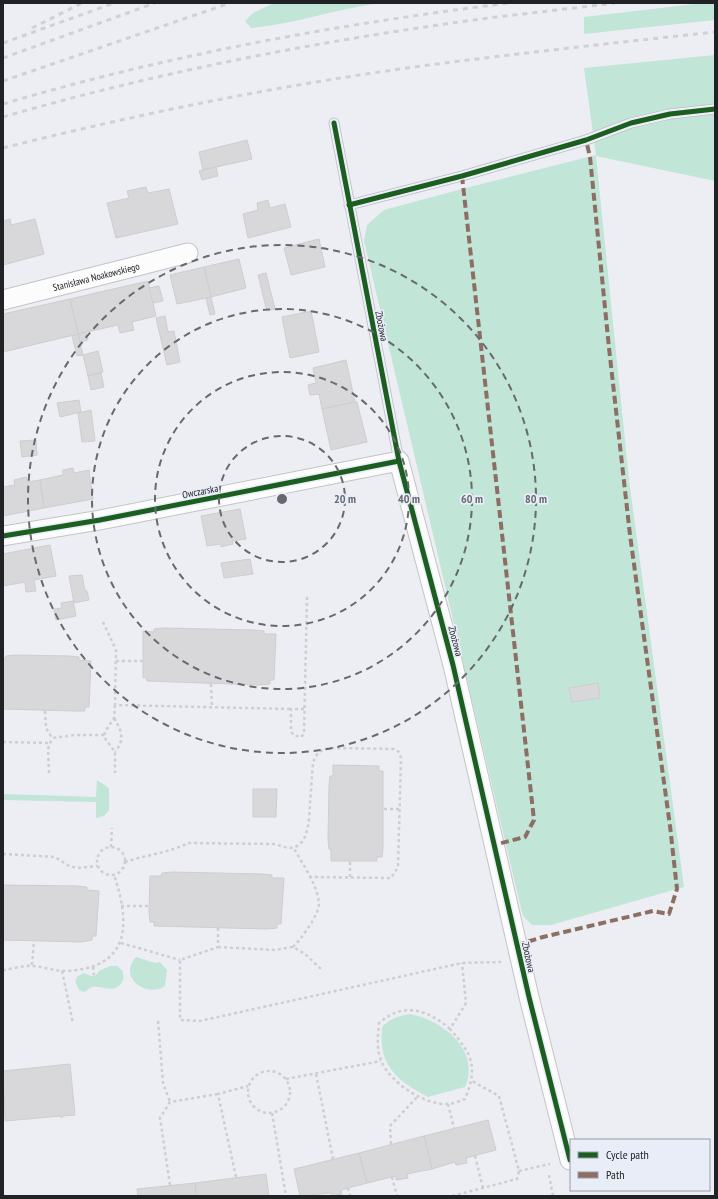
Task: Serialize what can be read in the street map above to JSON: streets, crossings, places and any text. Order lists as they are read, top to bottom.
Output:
{
  "streets": {
    "street": ["Stanisława Noakowskiego", "Zbożowa", "Owczarska"]
  },
  "crossings": [
    ["Zbożowa", "Owczarska"]
  ],
  "legend": ["Cycle path", "Path"],
  "rings": [
    "20 m",
    "40 m",
    "60 m",
    "80 m"
  ]
}
